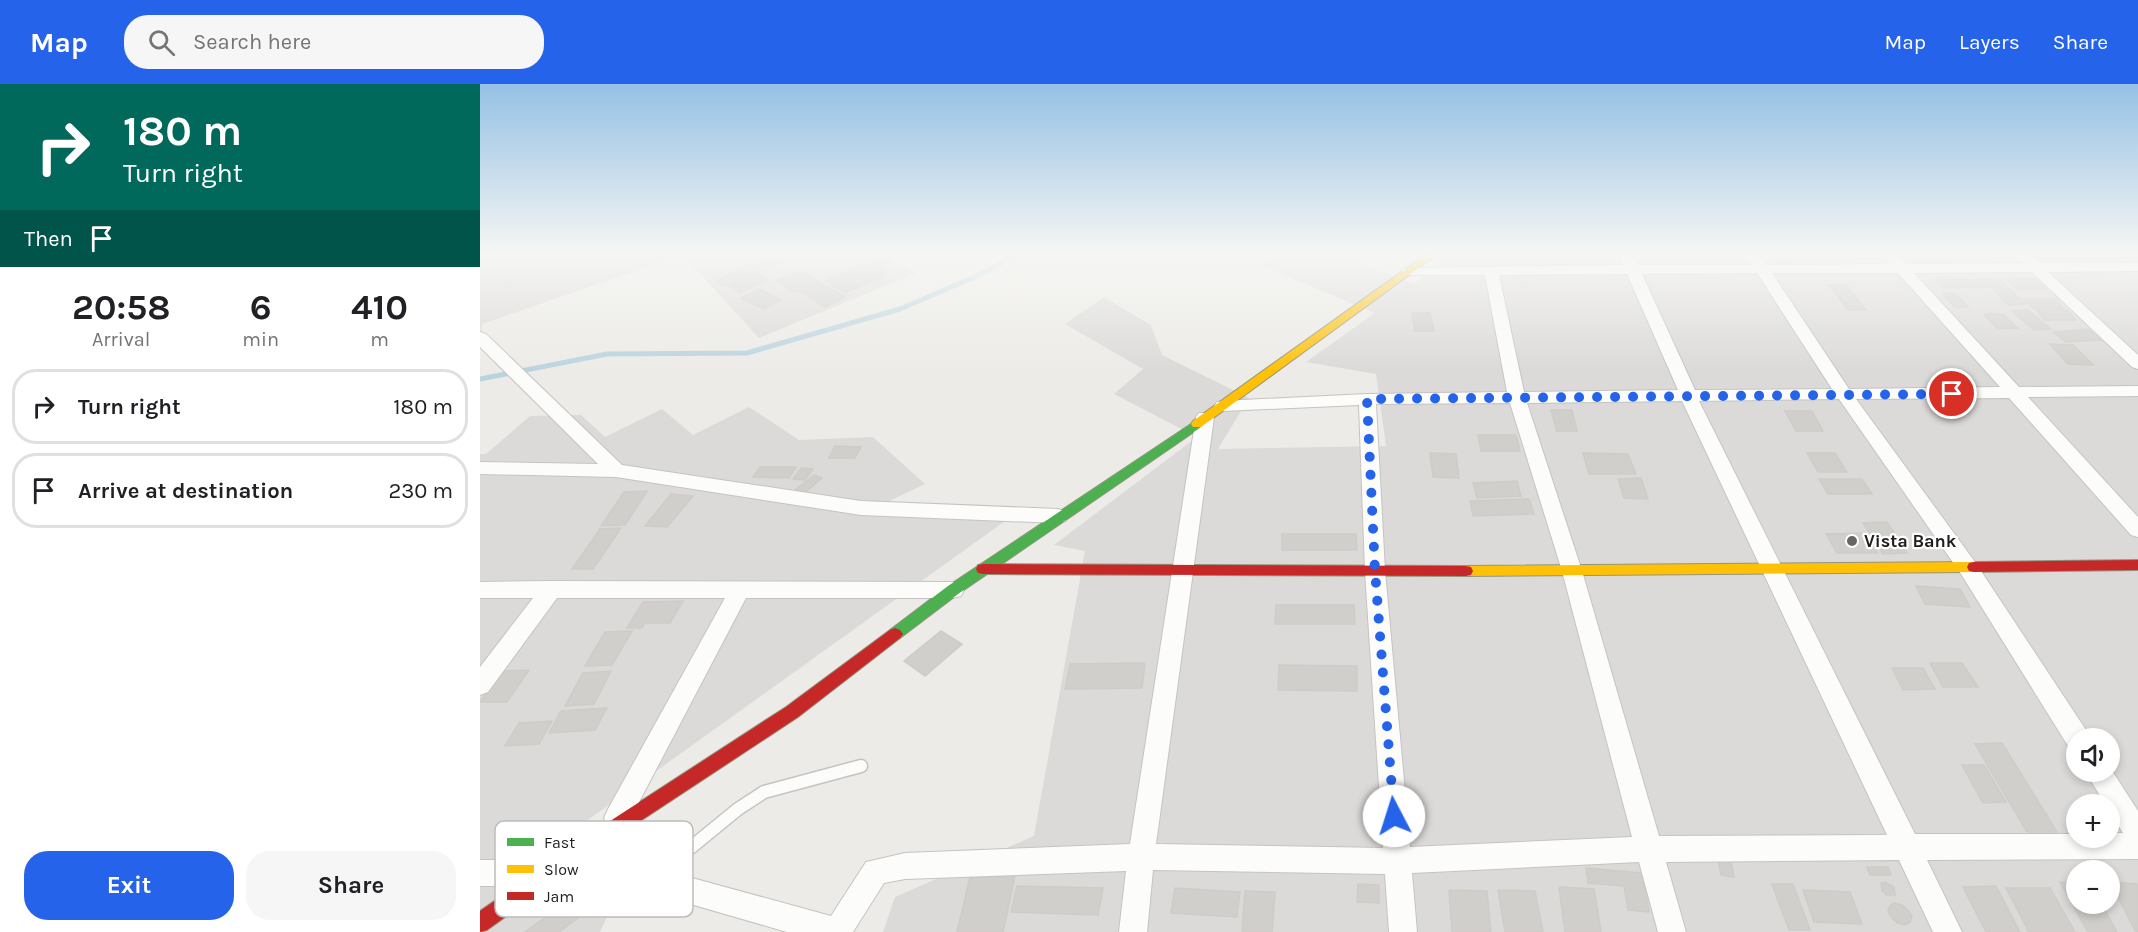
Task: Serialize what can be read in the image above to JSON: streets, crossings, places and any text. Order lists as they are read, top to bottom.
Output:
{
  "places": ["Vista Bank"],
  "legend": ["Fast", "Slow", "Jam"],
  "page": {
    "header": "Map",
    "search": "Search here",
    "nav": ["Map", "Layers", "Share"],
    "turn": ["180 m", "Turn right"],
    "then": "Then",
    "eta": [
      "20:58",
      "Arrival",
      "6",
      "min",
      "410",
      "m"
    ],
    "list": [
      {
        "name": "Turn right",
        "value": "180 m"
      },
      {
        "name": "Arrive at destination",
        "value": "230 m"
      }
    ],
    "map_buttons": ["+", "−"],
    "buttons": ["Exit", "Share"]
  }
}
